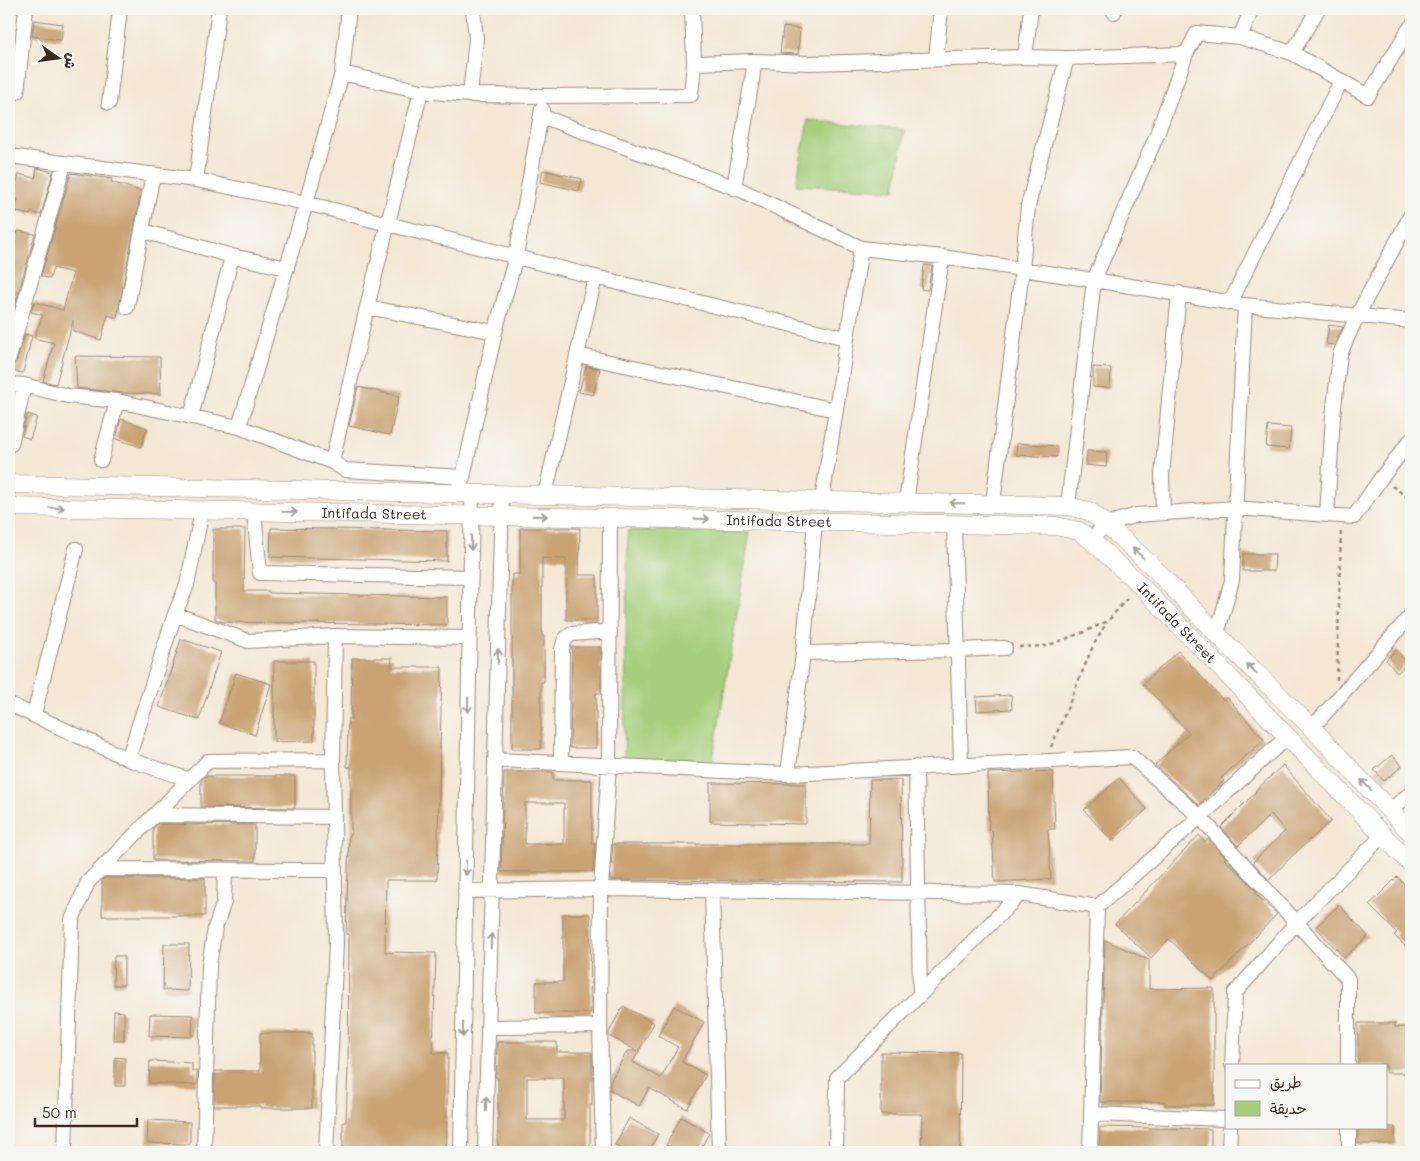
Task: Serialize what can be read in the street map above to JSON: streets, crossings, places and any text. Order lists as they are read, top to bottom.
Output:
{
  "streets": {
    "main road": ["Intifada Street"]
  },
  "legend": ["طريق", "حديقة"],
  "scale_bar": "50 m",
  "north": "right"
}
